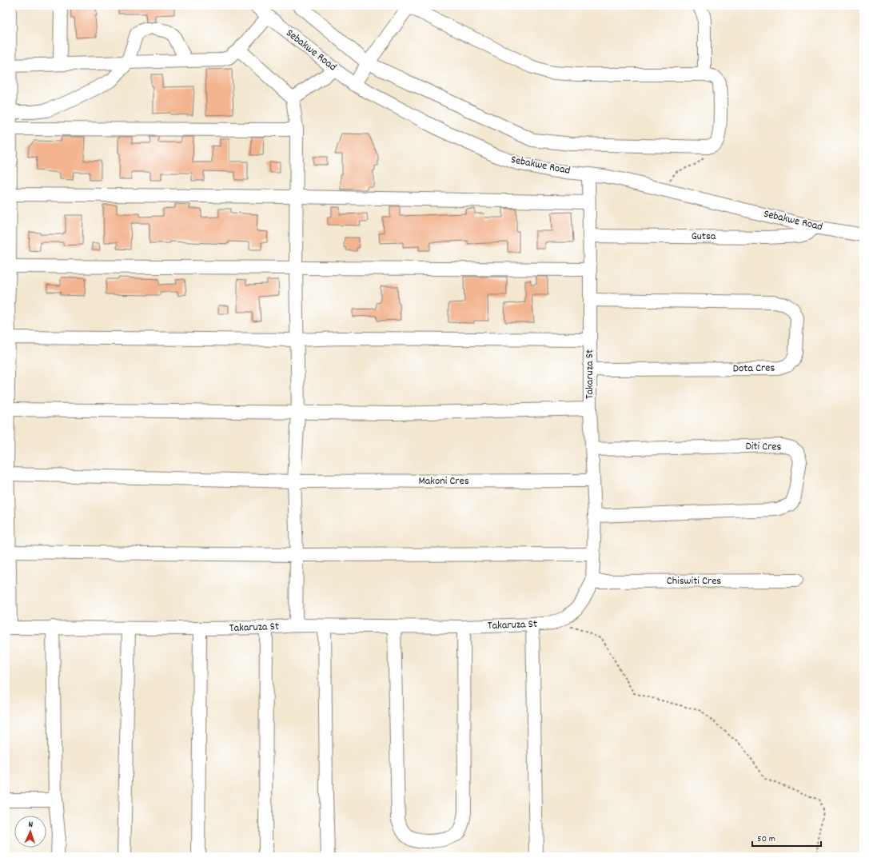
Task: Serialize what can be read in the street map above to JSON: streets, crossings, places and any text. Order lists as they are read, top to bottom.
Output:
{
  "streets": {
    "street": [
      "Sebakwe Road",
      "Gutsa",
      "Dota Cres",
      "Takaruza St",
      "Diti Cres",
      "Makoni Cres",
      "Chiswiti Cres"
    ]
  },
  "crossings": [
    ["Sebakwe Road", "Gutsa"],
    ["Sebakwe Road", "Takaruza St"],
    ["Gutsa", "Takaruza St"],
    ["Dota Cres", "Takaruza St"],
    ["Takaruza St", "Diti Cres"],
    ["Takaruza St", "Makoni Cres"],
    ["Takaruza St", "Chiswiti Cres"]
  ],
  "scale_bar": "50 m",
  "north": "top"
}
